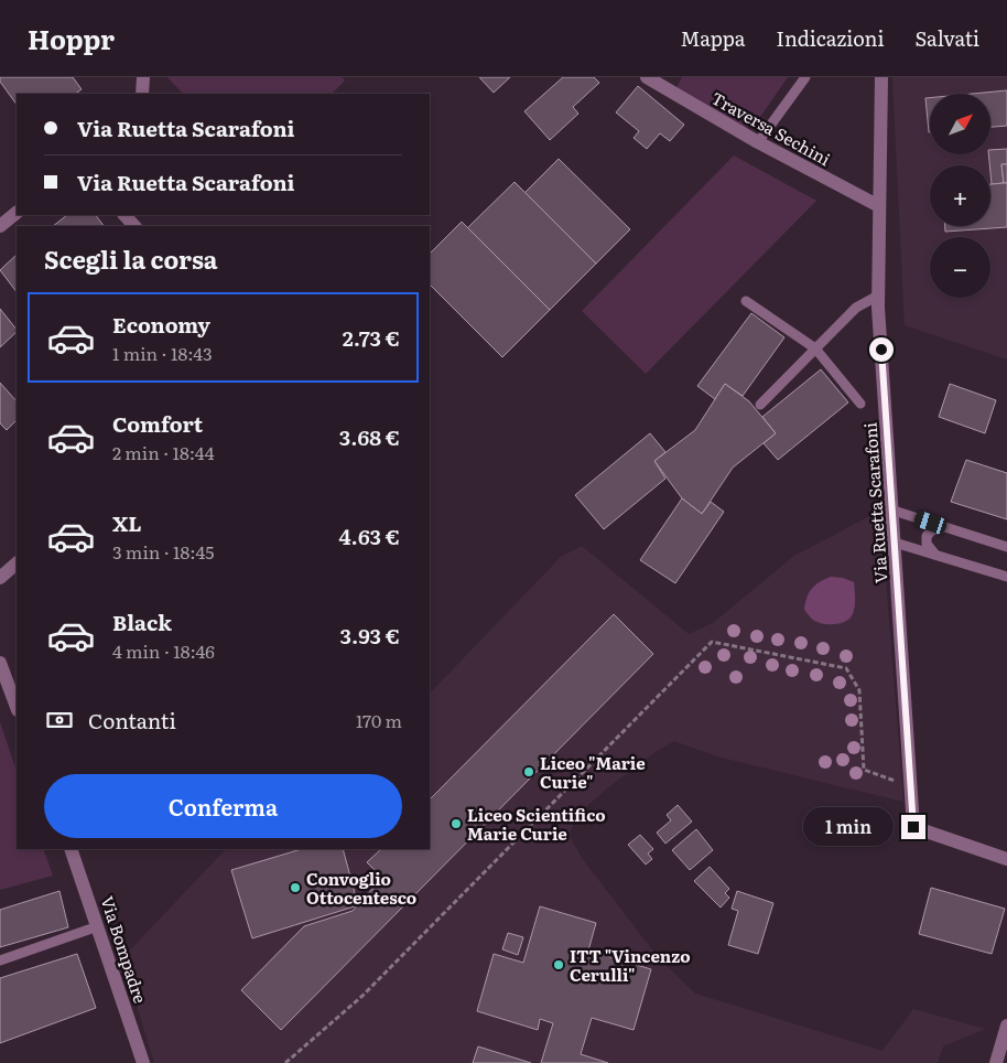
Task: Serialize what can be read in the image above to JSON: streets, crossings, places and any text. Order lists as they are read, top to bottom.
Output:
{
  "streets": {
    "street": ["Traversa Sechini", "Via Ruetta Scarafoni", "Via Bompadre"]
  },
  "crossings": [
    ["Traversa Sechini", "Via Ruetta Scarafoni"]
  ],
  "places": [
    "Liceo \"Marie Curie\"",
    "Liceo Scientifico Marie Curie",
    "Convoglio Ottocentesco",
    "ITT \"Vincenzo Cerulli\""
  ],
  "north": "top right",
  "page": {
    "header": "Hoppr",
    "nav": ["Mappa", "Indicazioni", "Salvati"],
    "map_buttons": ["+", "−"],
    "banner": ["Via Ruetta Scarafoni", "Via Ruetta Scarafoni"],
    "heading": "Scegli la corsa",
    "list": [
      {
        "name": "Economy",
        "note": "1 min · 18:43",
        "value": "2.73 €"
      },
      {
        "name": "Comfort",
        "note": "2 min · 18:44",
        "value": "3.68 €"
      },
      {
        "name": "XL",
        "note": "3 min · 18:45",
        "value": "4.63 €"
      },
      {
        "name": "Black",
        "note": "4 min · 18:46",
        "value": "3.93 €"
      }
    ],
    "pay": ["Contanti", "170 m"],
    "buttons": "Conferma",
    "bubble": "1 min"
  }
}
